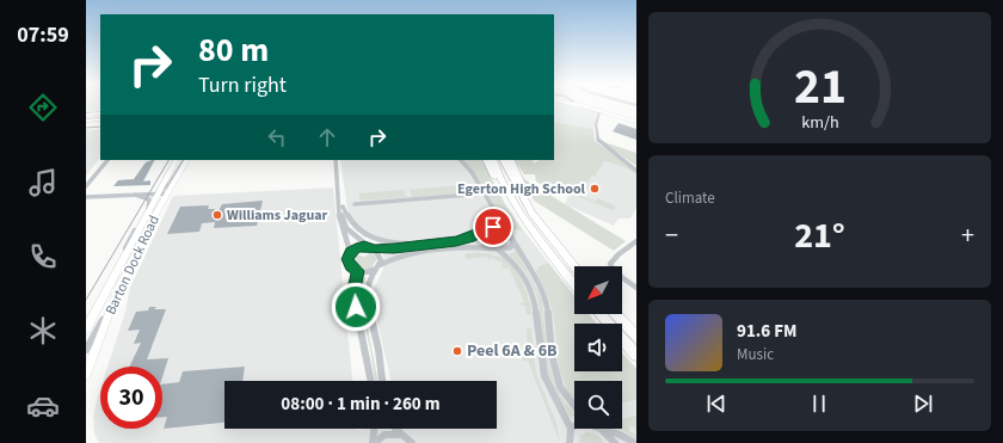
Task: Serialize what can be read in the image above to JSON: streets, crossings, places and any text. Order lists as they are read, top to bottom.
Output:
{
  "streets": {
    "main road": ["Barton Dock Road"]
  },
  "places": ["Egerton High School", "Williams Jaguar", "Peel 6A & 6B"],
  "north": "bottom left",
  "page": {
    "tabs": "07:59",
    "turn": ["80 m", "Turn right"],
    "tile": "Climate",
    "heat": ["−", "21°", "+"],
    "song": ["91.6 FM", "Music"],
    "limit": "30",
    "trip": "08:00 · 1 min · 260 m",
    "gauge": ["21", "km/h"]
  }
}
